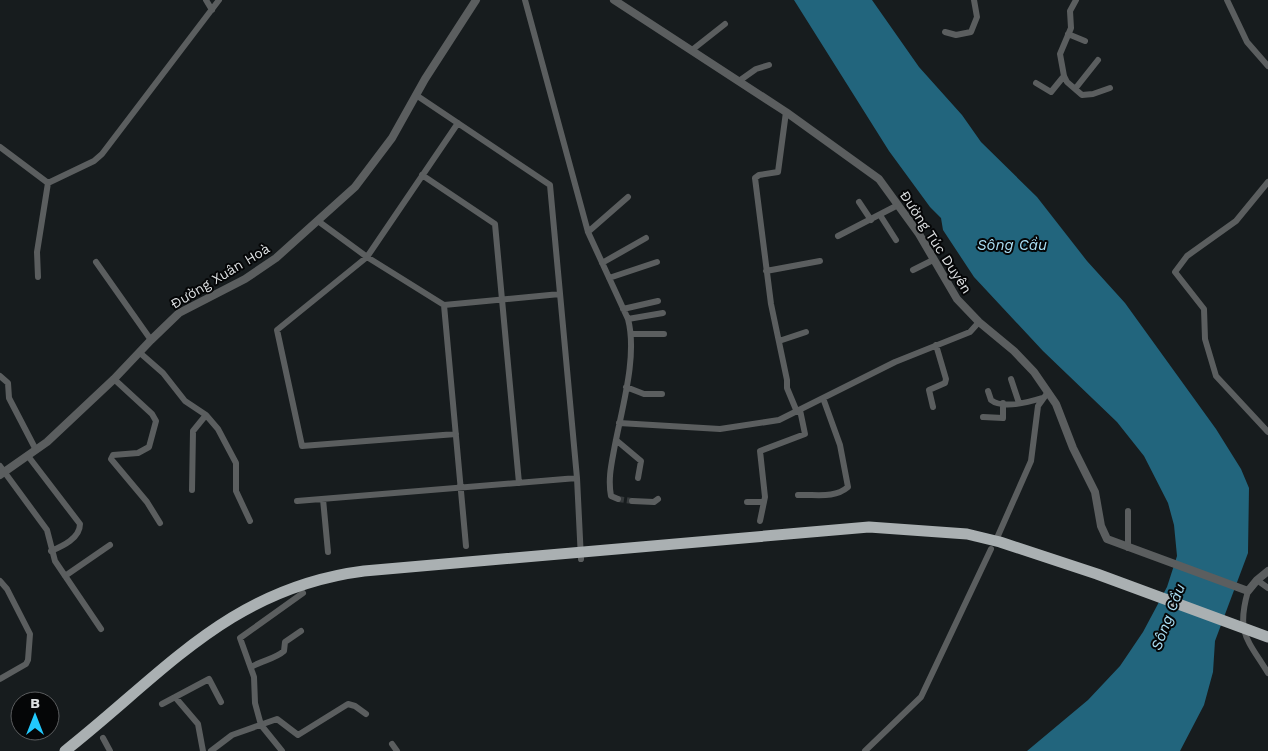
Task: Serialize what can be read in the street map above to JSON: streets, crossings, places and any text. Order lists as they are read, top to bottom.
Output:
{
  "streets": {
    "street": ["Đường Túc Duyên", "Đường Xuân Hoà"]
  },
  "water": ["Sông Cầu"],
  "north": "top"
}
